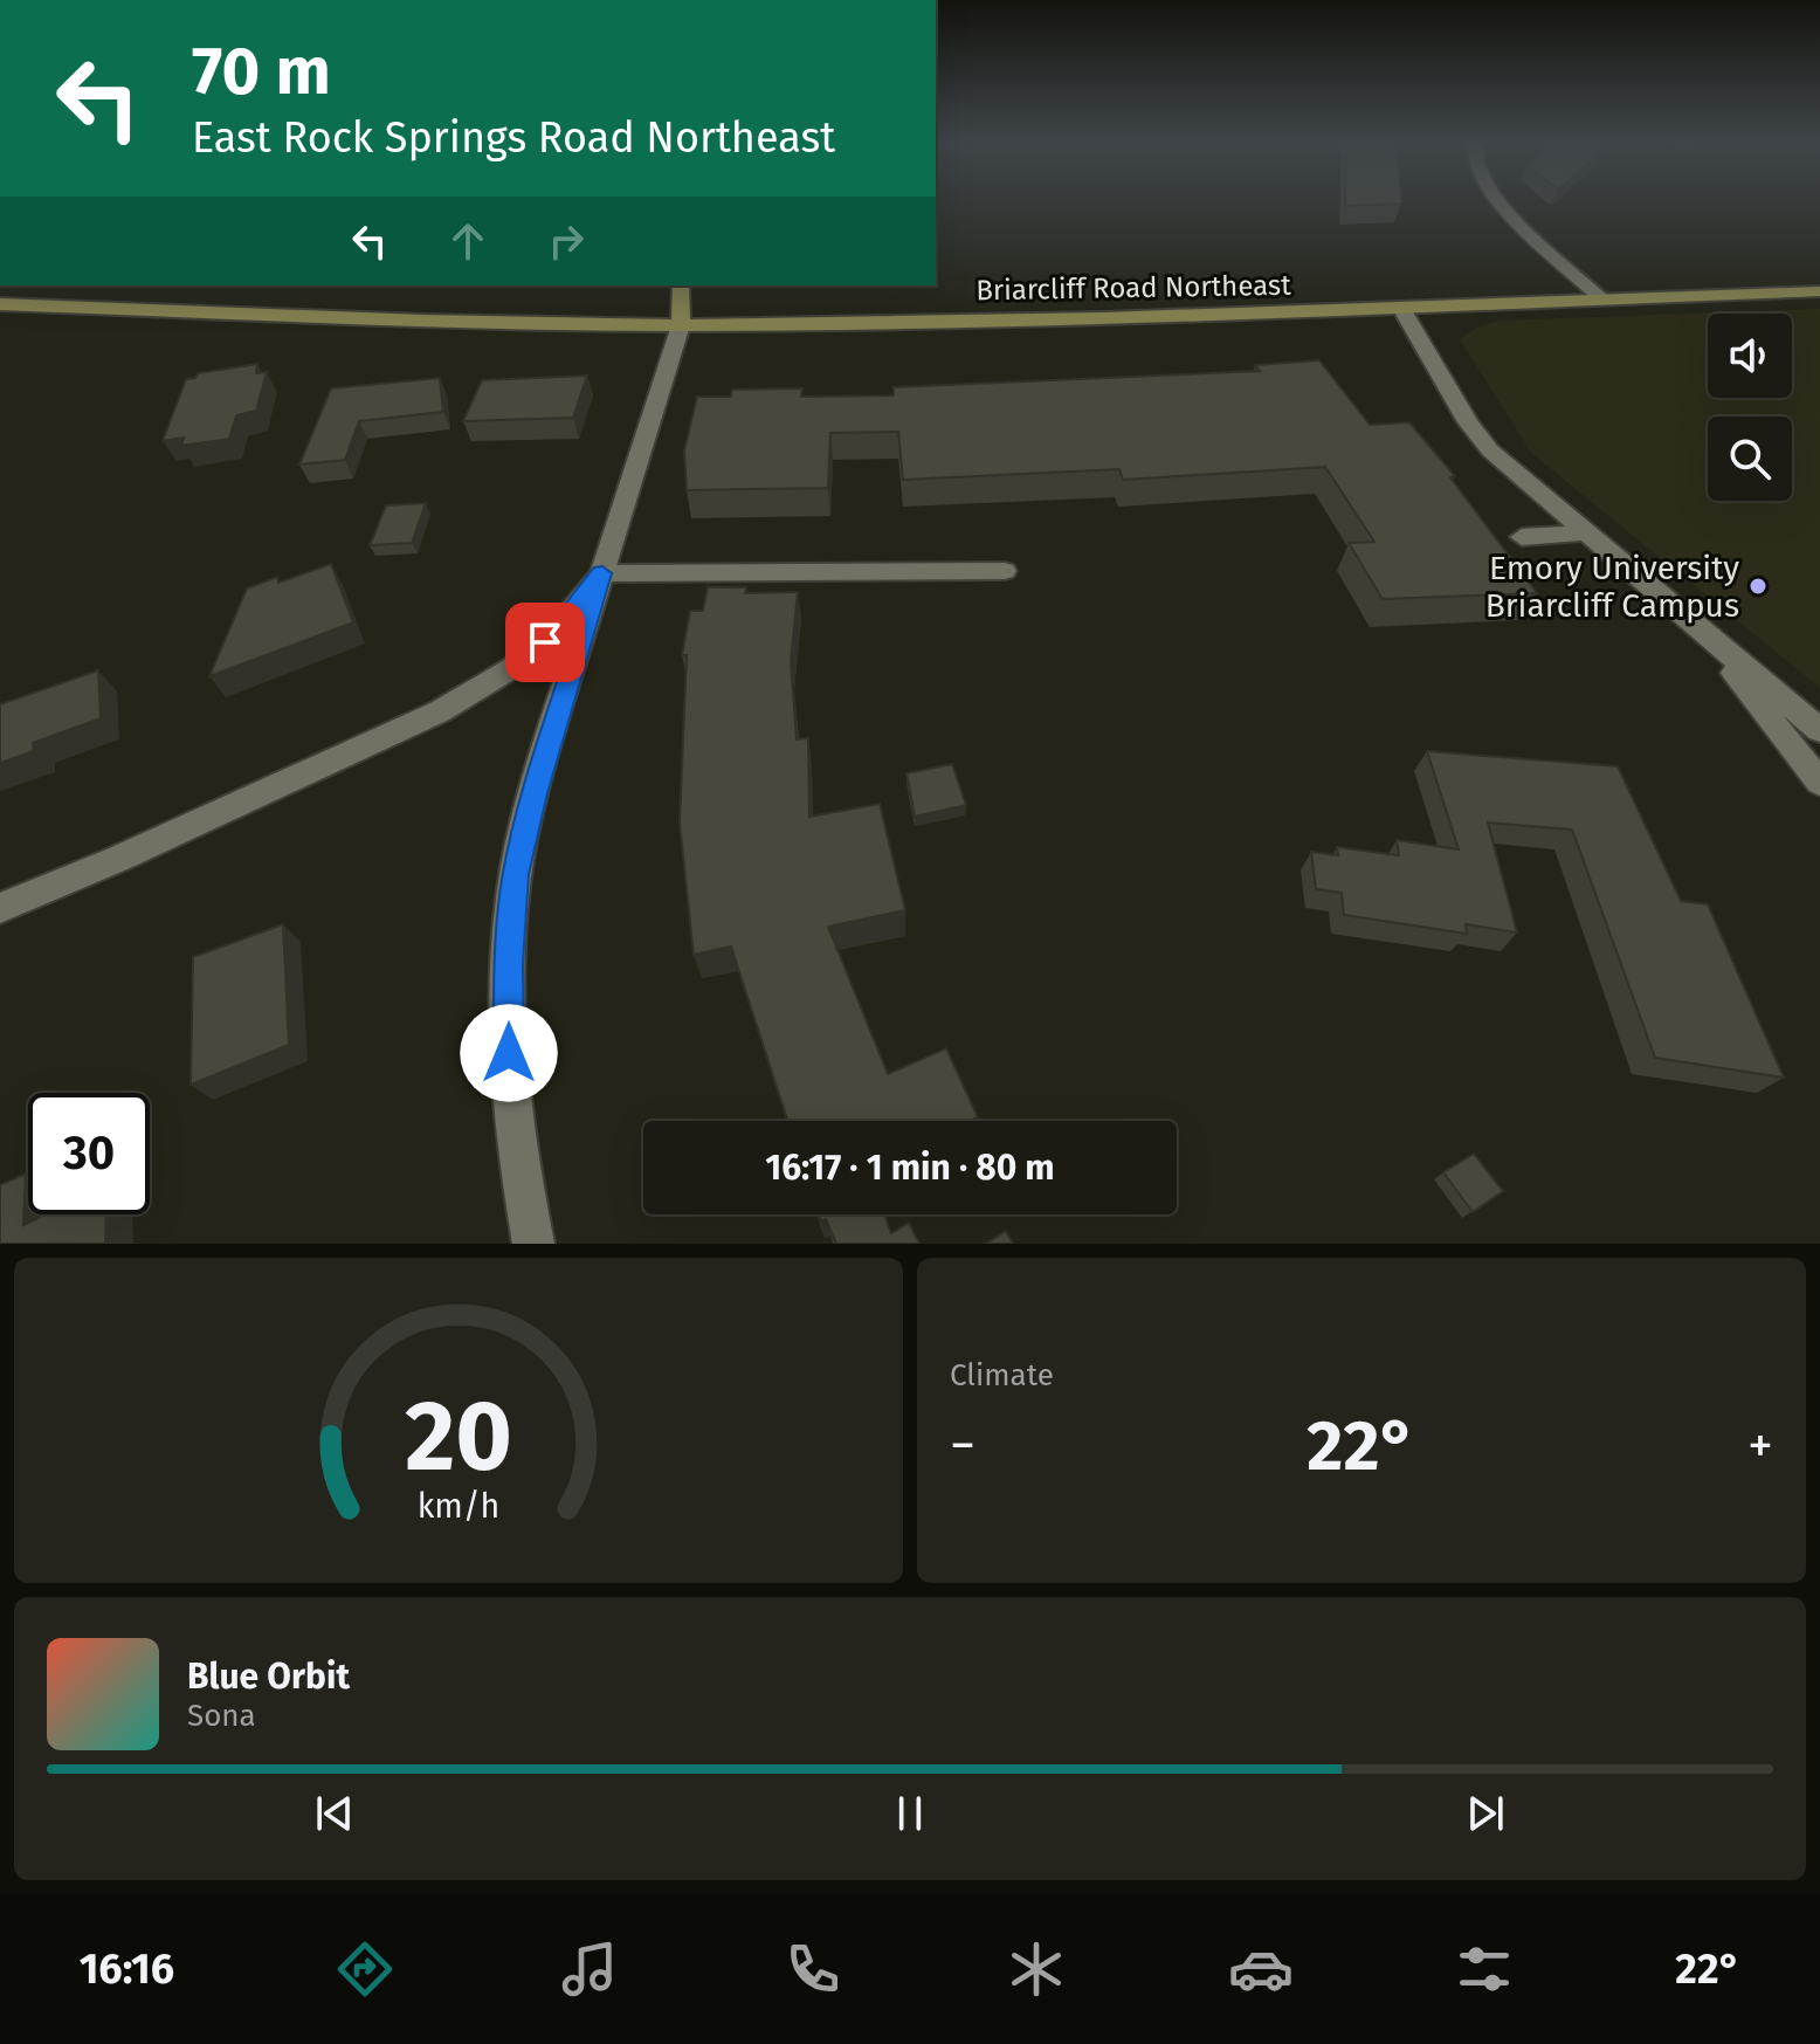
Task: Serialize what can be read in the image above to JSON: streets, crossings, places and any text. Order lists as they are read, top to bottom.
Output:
{
  "streets": {
    "main road": ["Briarcliff Road Northeast"]
  },
  "places": ["Emory University Briarcliff Campus"],
  "page": {
    "turn": ["70 m", "East Rock Springs Road Northeast"],
    "limit": "30",
    "trip": "16:17 · 1 min · 80 m",
    "tile": "Climate",
    "heat": ["−", "22°", "+"],
    "song": ["Blue Orbit", "Sona"],
    "tabs": ["16:16", "22°"],
    "gauge": ["20", "km/h"]
  }
}
